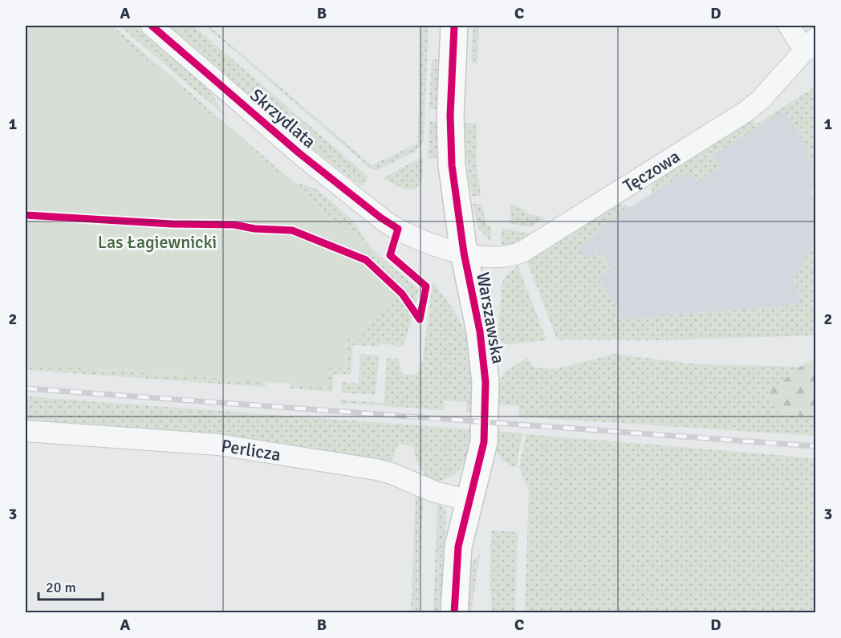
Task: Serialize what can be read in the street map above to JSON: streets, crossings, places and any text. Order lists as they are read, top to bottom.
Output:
{
  "streets": {
    "street": [
      "Skrzydlata",
      "Tęczowa",
      "Warszawska",
      "Perlicza"
    ]
  },
  "crossings": [
    ["Skrzydlata", "Tęczowa"],
    ["Skrzydlata", "Warszawska"],
    ["Tęczowa", "Warszawska"],
    ["Warszawska", "Perlicza"]
  ],
  "parks": ["Las Łagiewnicki"],
  "scale_bar": "20 m",
  "grid": {
    "columns": [
      "A",
      "B",
      "C",
      "D"
    ],
    "rows": ["1", "2", "3"]
  }
}
